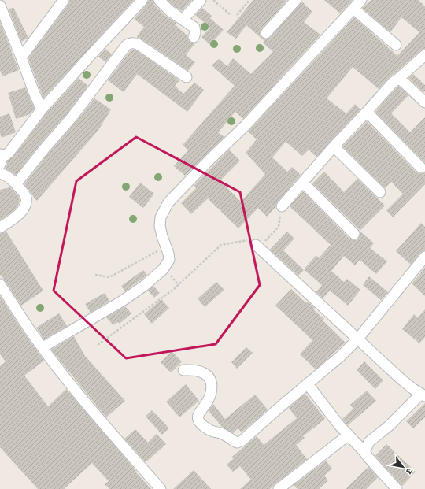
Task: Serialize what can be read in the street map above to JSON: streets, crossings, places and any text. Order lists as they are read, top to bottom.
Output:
{
  "north": "bottom right"
}
